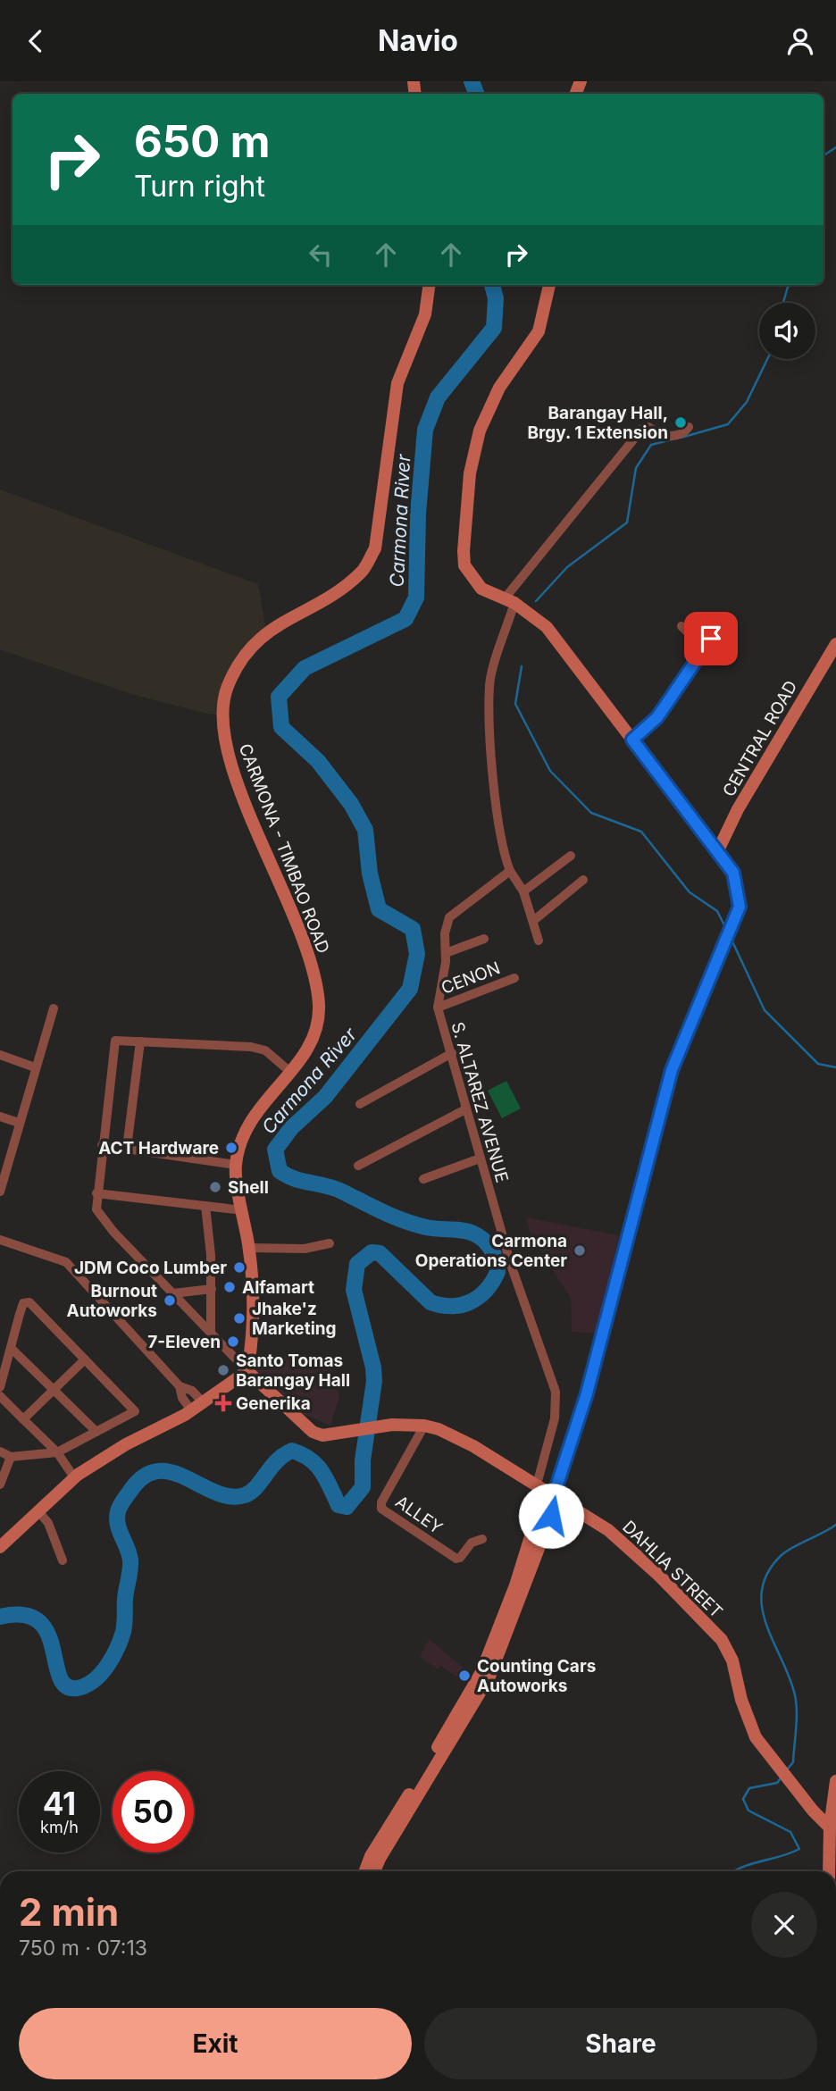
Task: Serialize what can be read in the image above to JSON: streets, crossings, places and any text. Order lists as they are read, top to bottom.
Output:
{
  "streets": {
    "main road": ["CENTRAL ROAD", "CARMONA - TIMBAO ROAD", "DAHLIA STREET"],
    "street": ["CENON", "S. ALTAREZ AVENUE", "ALLEY"]
  },
  "crossings": [
    ["CARMONA - TIMBAO ROAD", "DAHLIA STREET"],
    ["CENON", "S. ALTAREZ AVENUE"],
    ["S. ALTAREZ AVENUE", "DAHLIA STREET"],
    ["ALLEY", "DAHLIA STREET"]
  ],
  "water": ["Carmona River"],
  "places": {
    "other": [
      "Barangay Hall, Brgy. 1 Extension",
      "ACT Hardware",
      "Shell",
      "Carmona Operations Center",
      "JDM Coco Lumber",
      "Alfamart",
      "Burnout Autoworks",
      "Jhake'z Marketing",
      "7-Eleven",
      "Santo Tomas Barangay Hall",
      "Counting Cars Autoworks"
    ],
    "health": ["Generika"]
  },
  "page": {
    "header": "Navio",
    "turn": ["650 m", "Turn right"],
    "speed": "41 km/h",
    "limit": "50",
    "heading": ["2 min", "750 m · 07:13"],
    "buttons": ["Exit", "Share"]
  }
}
